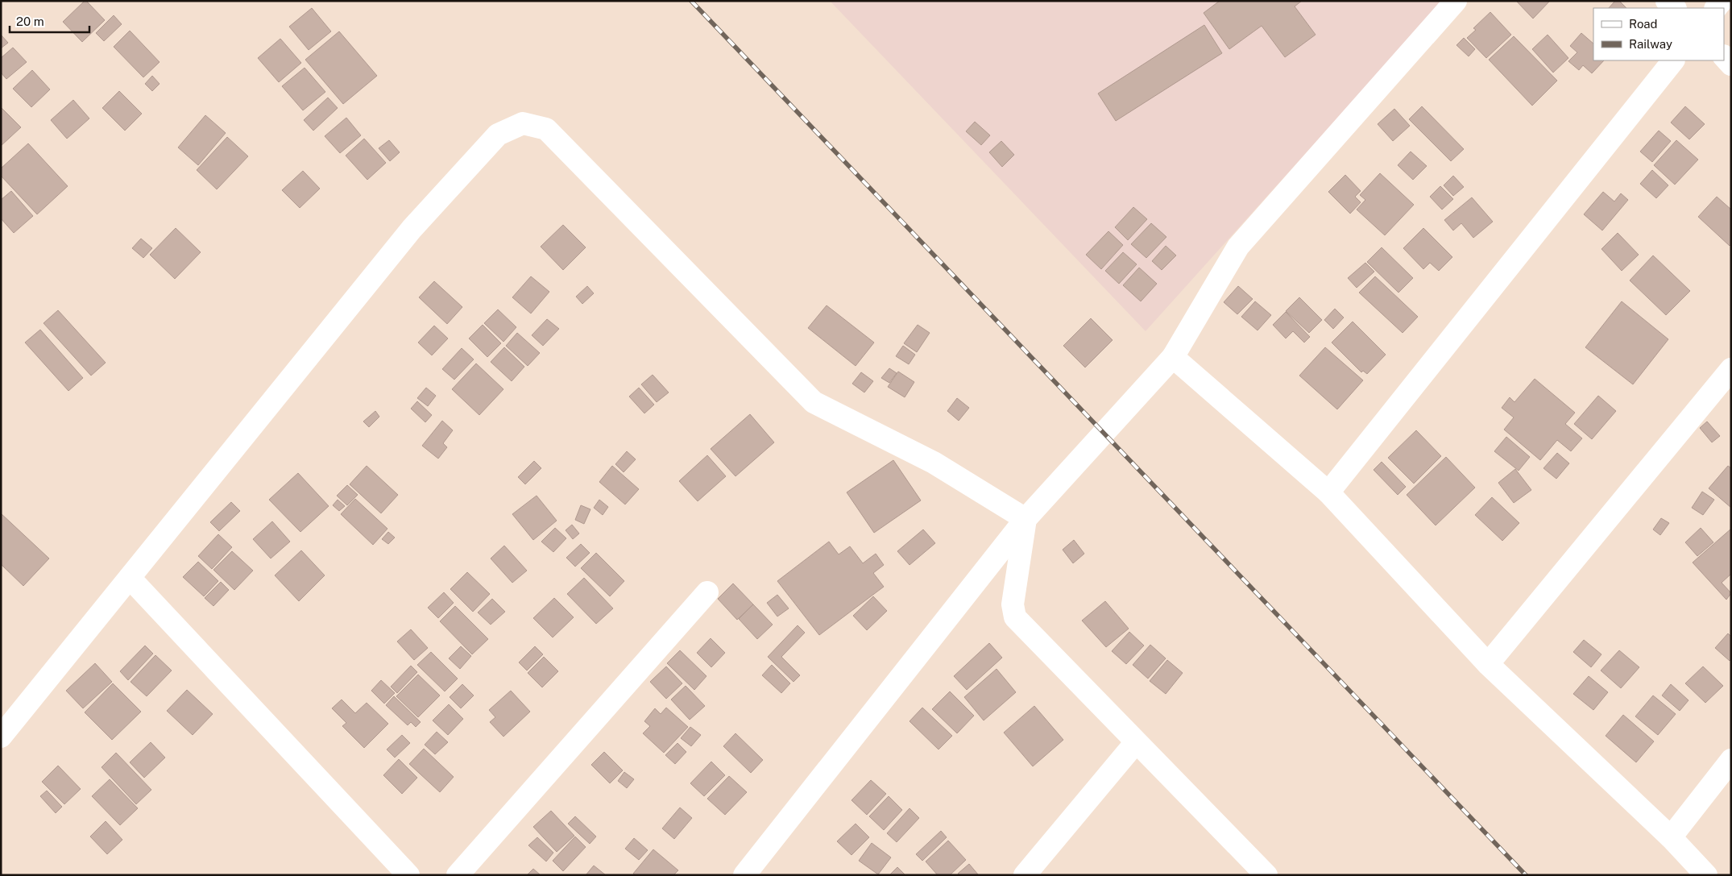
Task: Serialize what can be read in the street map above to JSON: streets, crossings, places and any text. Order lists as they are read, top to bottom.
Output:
{
  "legend": ["Road", "Railway"],
  "scale_bar": "20 m"
}
